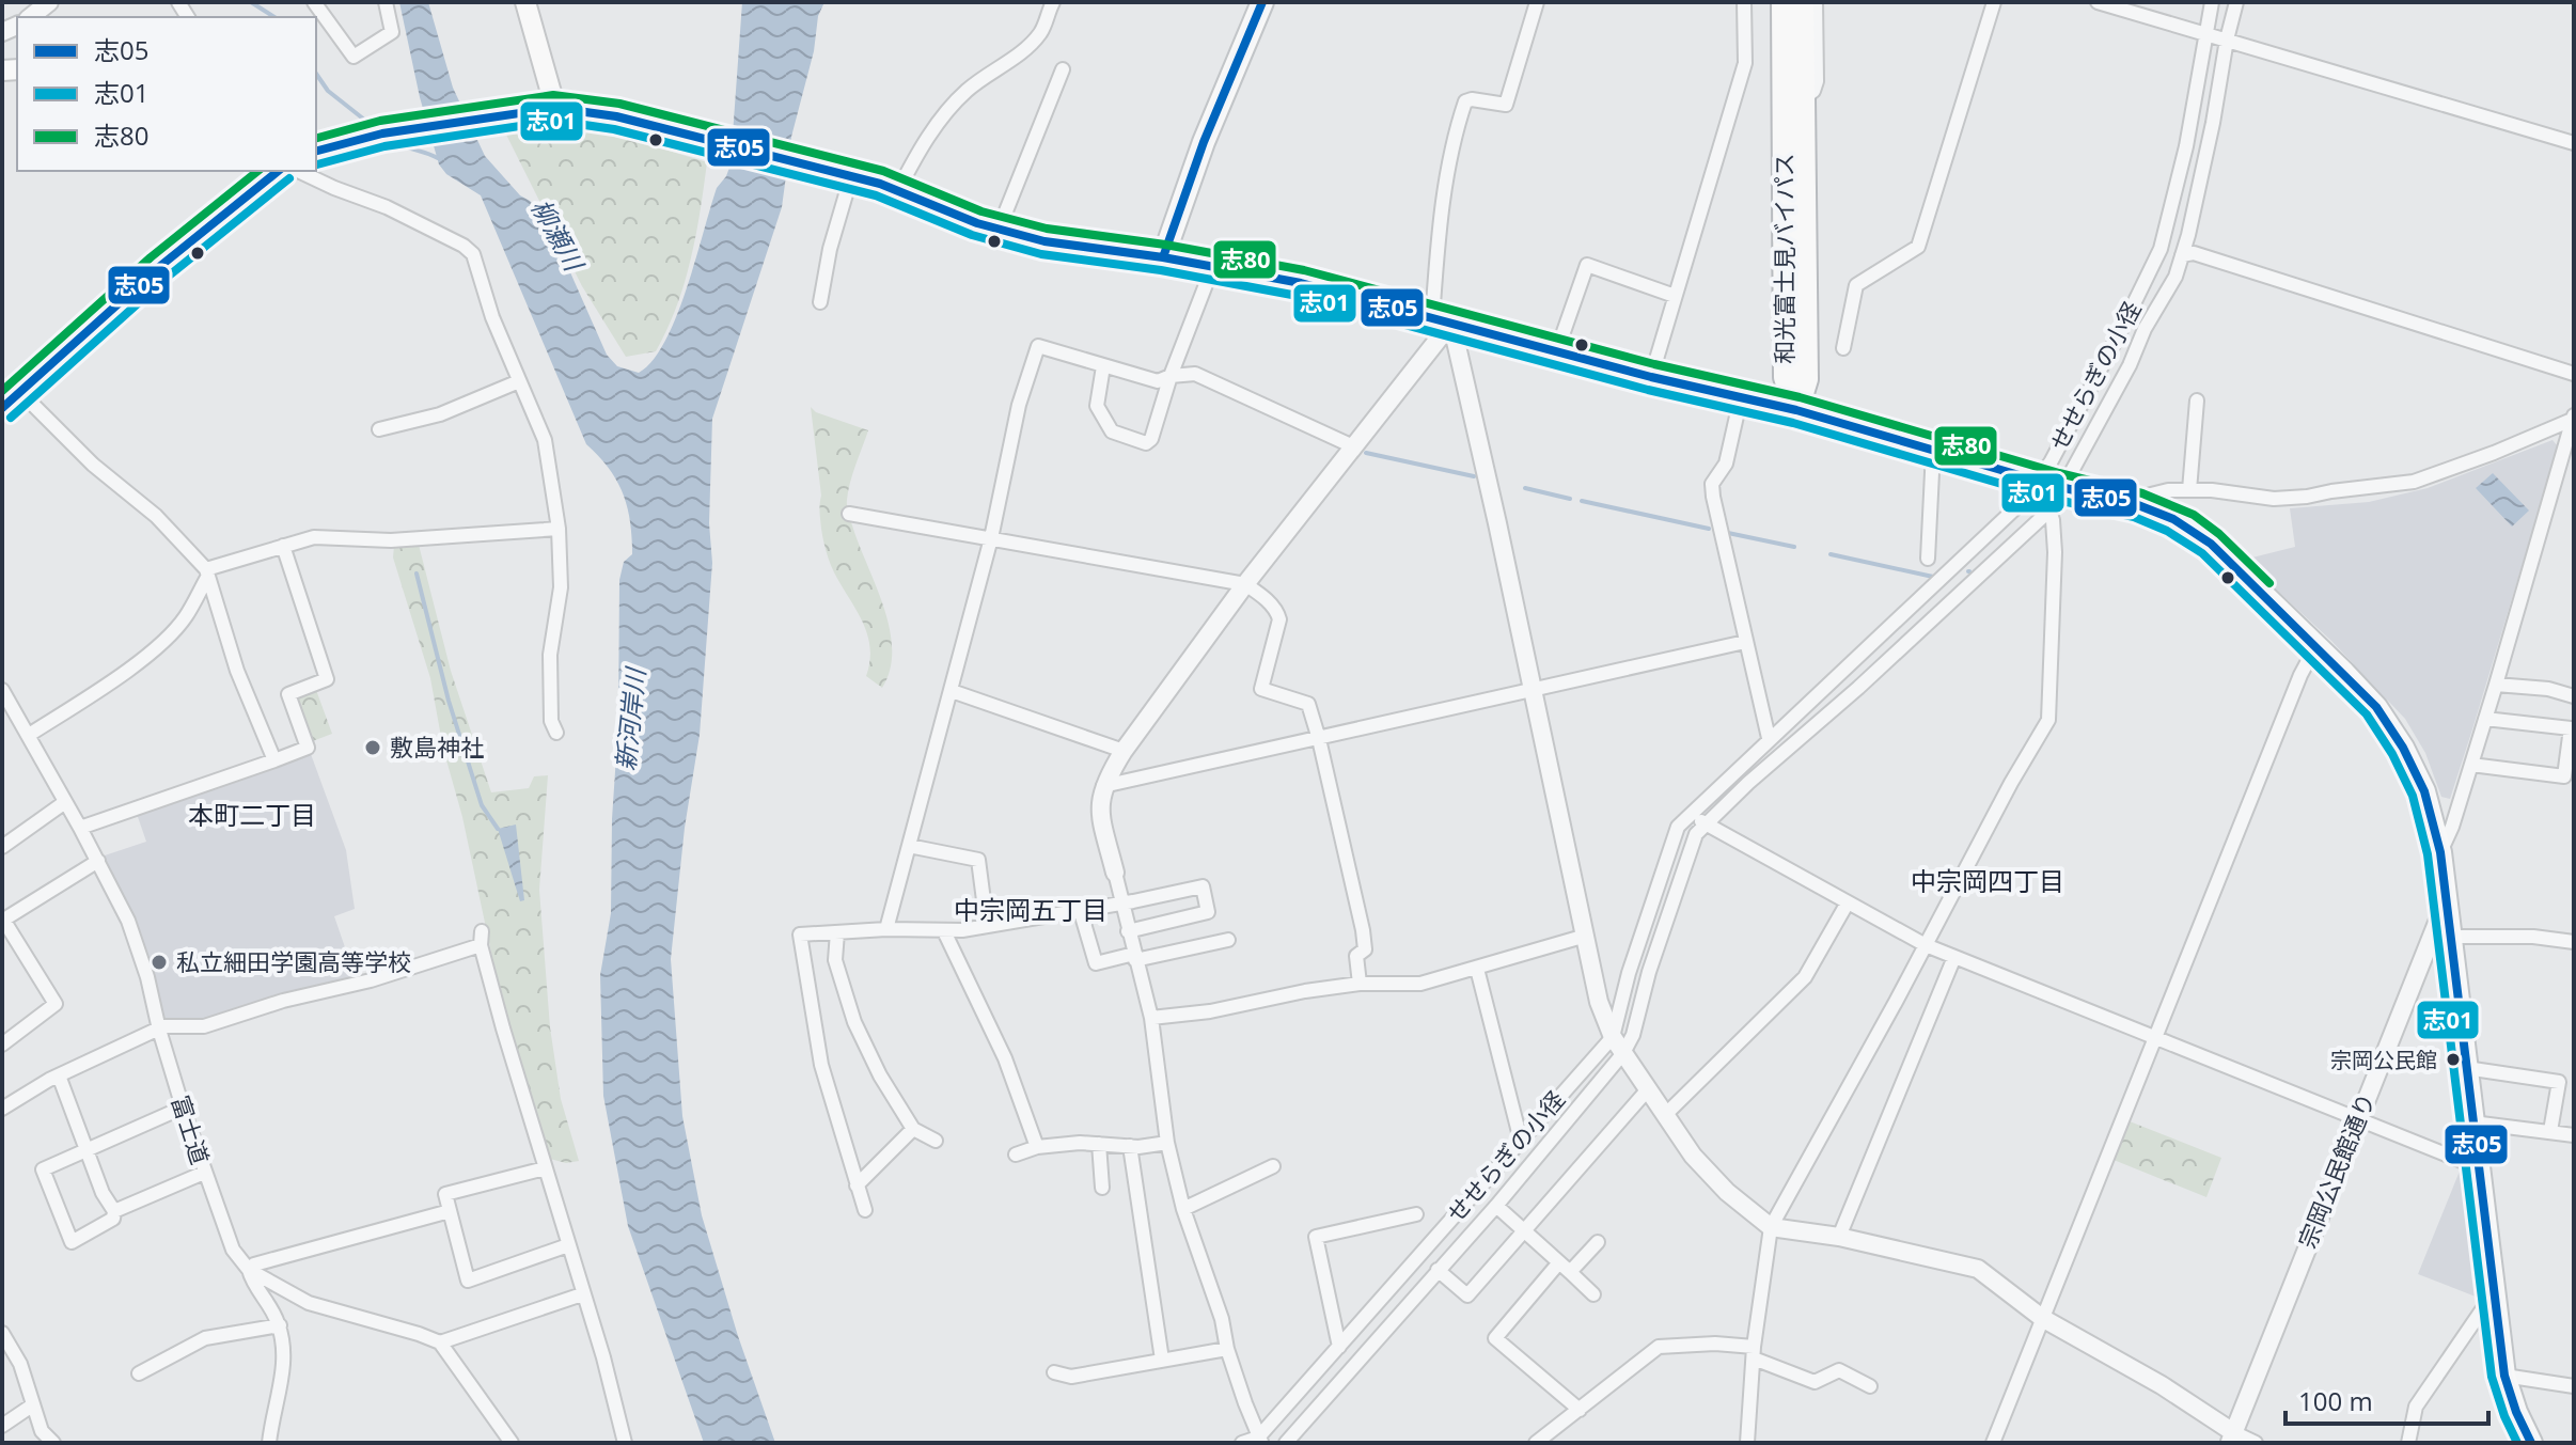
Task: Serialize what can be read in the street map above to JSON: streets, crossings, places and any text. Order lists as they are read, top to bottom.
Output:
{
  "streets": {
    "highway": ["和光富士見バイパス"],
    "street": ["せせらぎの小径", "富士道", "宗岡公民館通り"]
  },
  "districts": ["本町二丁目", "中宗岡四丁目", "中宗岡五丁目"],
  "water": ["柳瀬川", "新河岸川"],
  "places": ["敷島神社", "私立細田学園高等学校", "宗岡公民館"],
  "lines": ["transit line 志05", "transit line 志80", "transit line 志01"],
  "legend": ["志05", "志01", "志80"],
  "scale_bar": "100 m"
}
